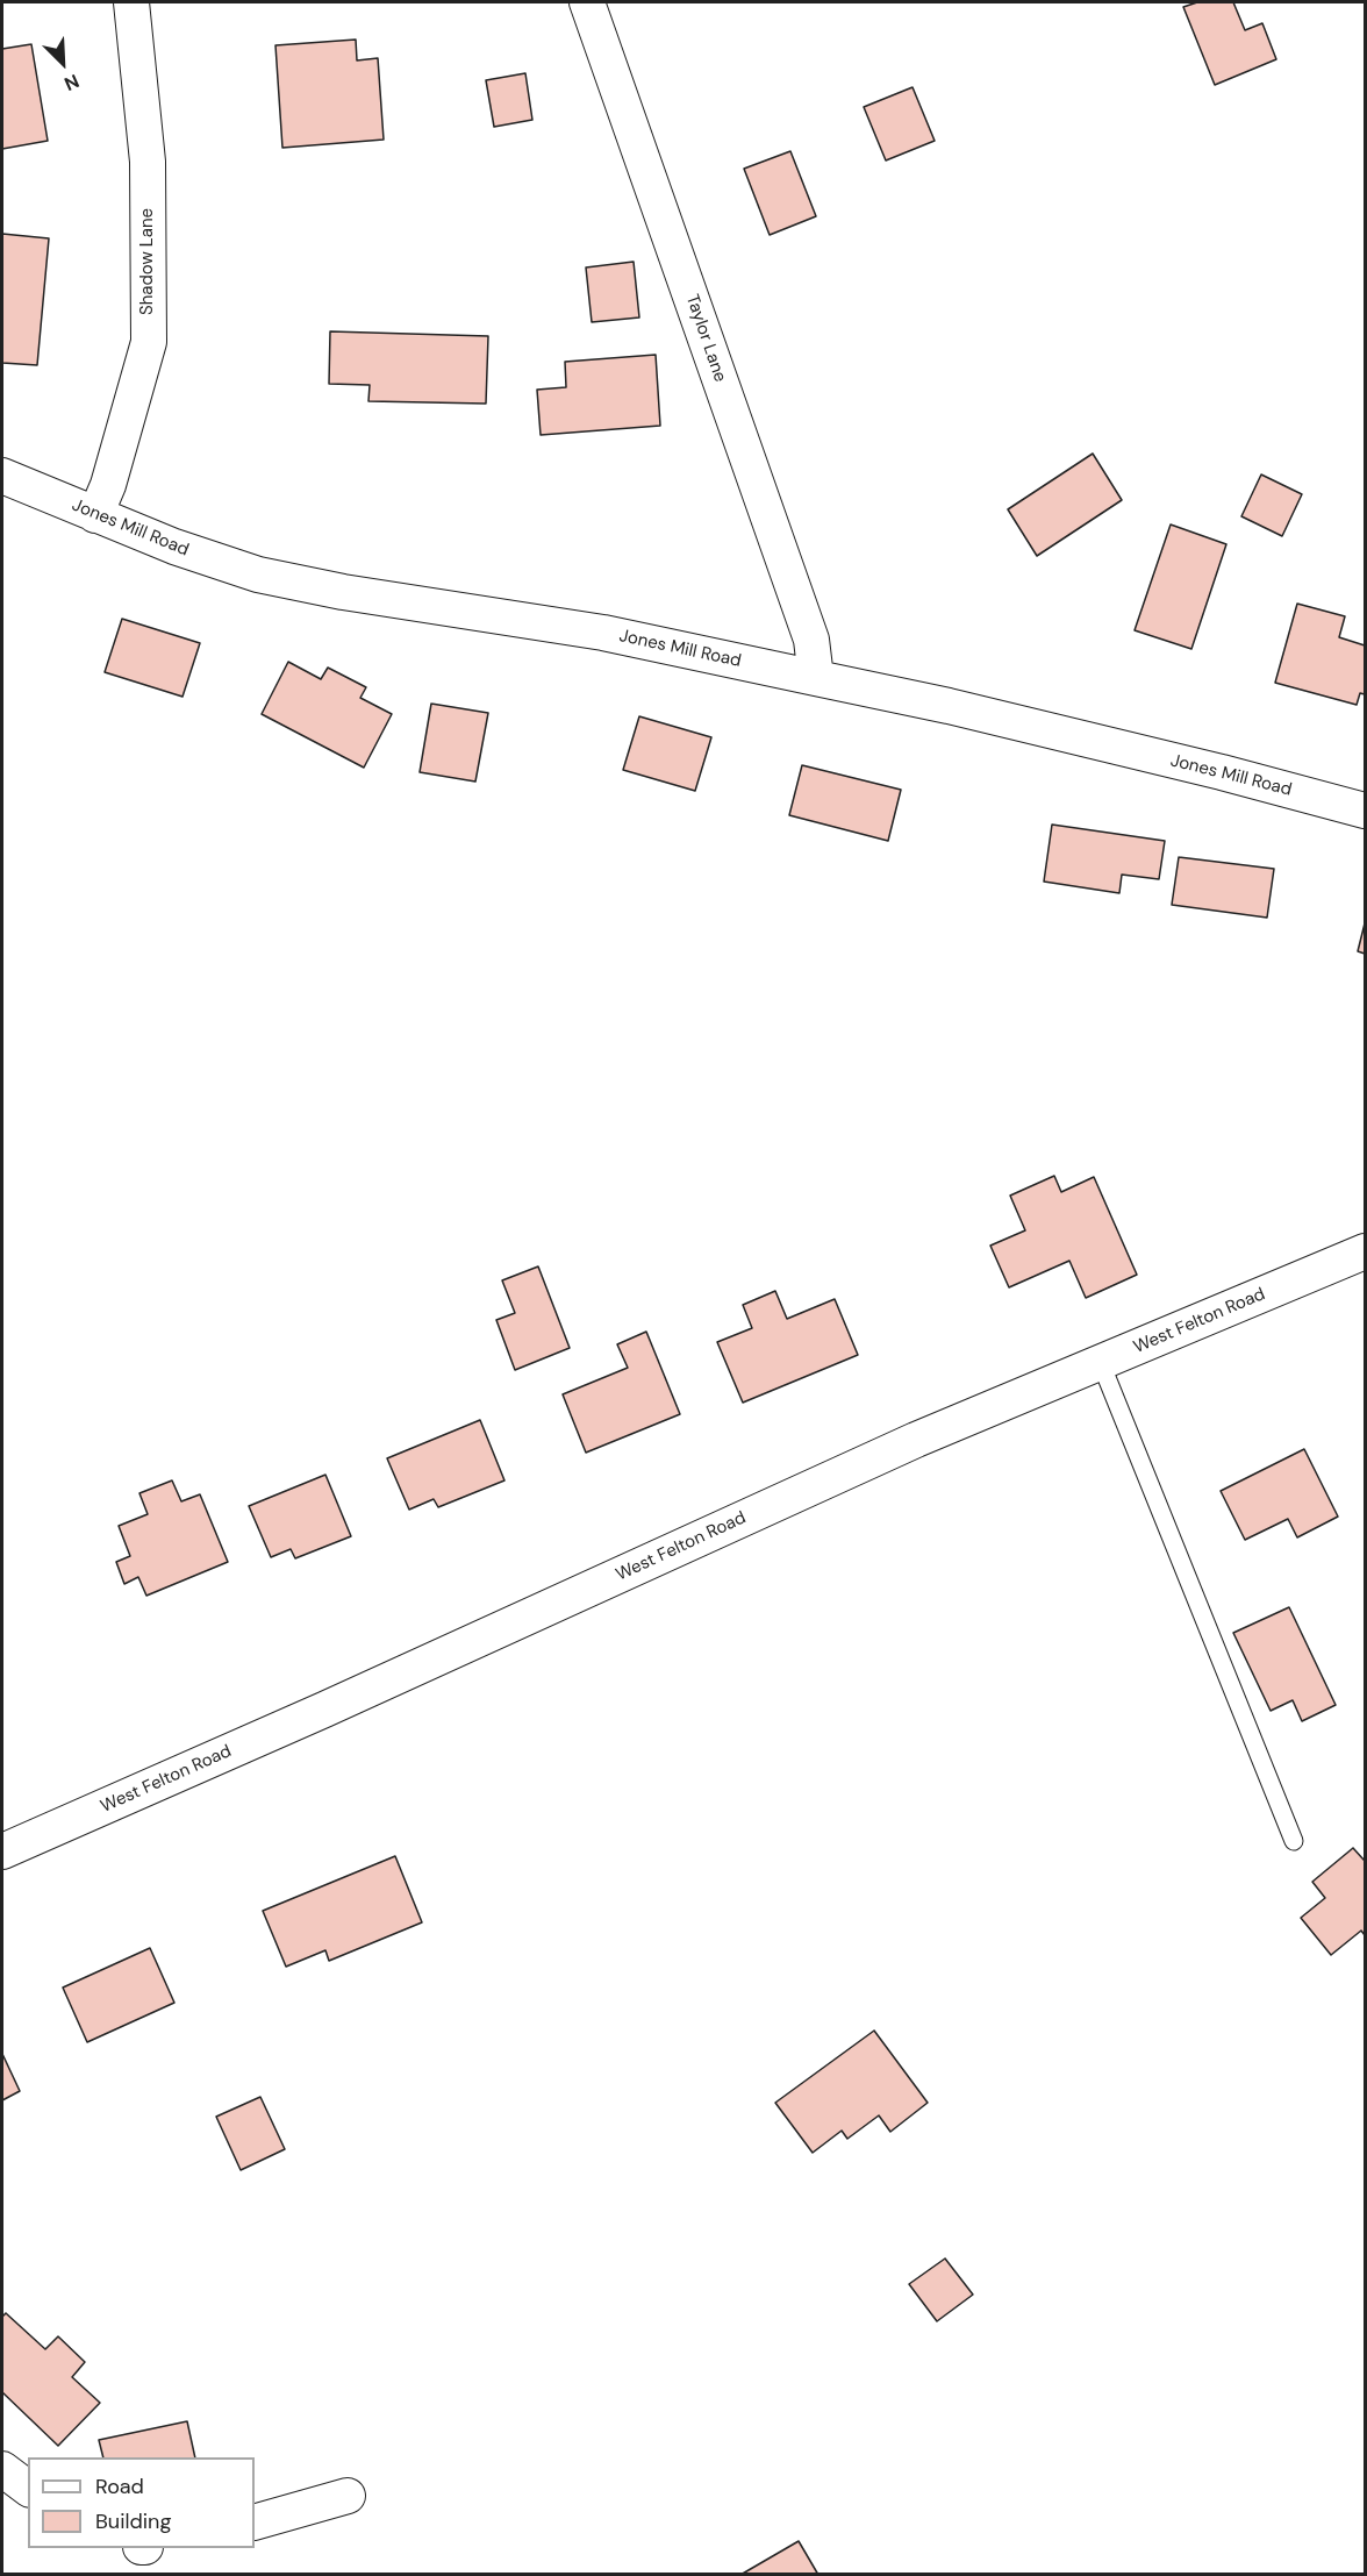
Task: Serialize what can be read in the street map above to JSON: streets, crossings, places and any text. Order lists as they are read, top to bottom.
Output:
{
  "streets": {
    "street": [
      "Shadow Lane",
      "Taylor Lane",
      "Jones Mill Road",
      "West Felton Road"
    ]
  },
  "crossings": [
    ["Shadow Lane", "Jones Mill Road"],
    ["Taylor Lane", "Jones Mill Road"]
  ],
  "legend": ["Road", "Building"],
  "north": "bottom right"
}
